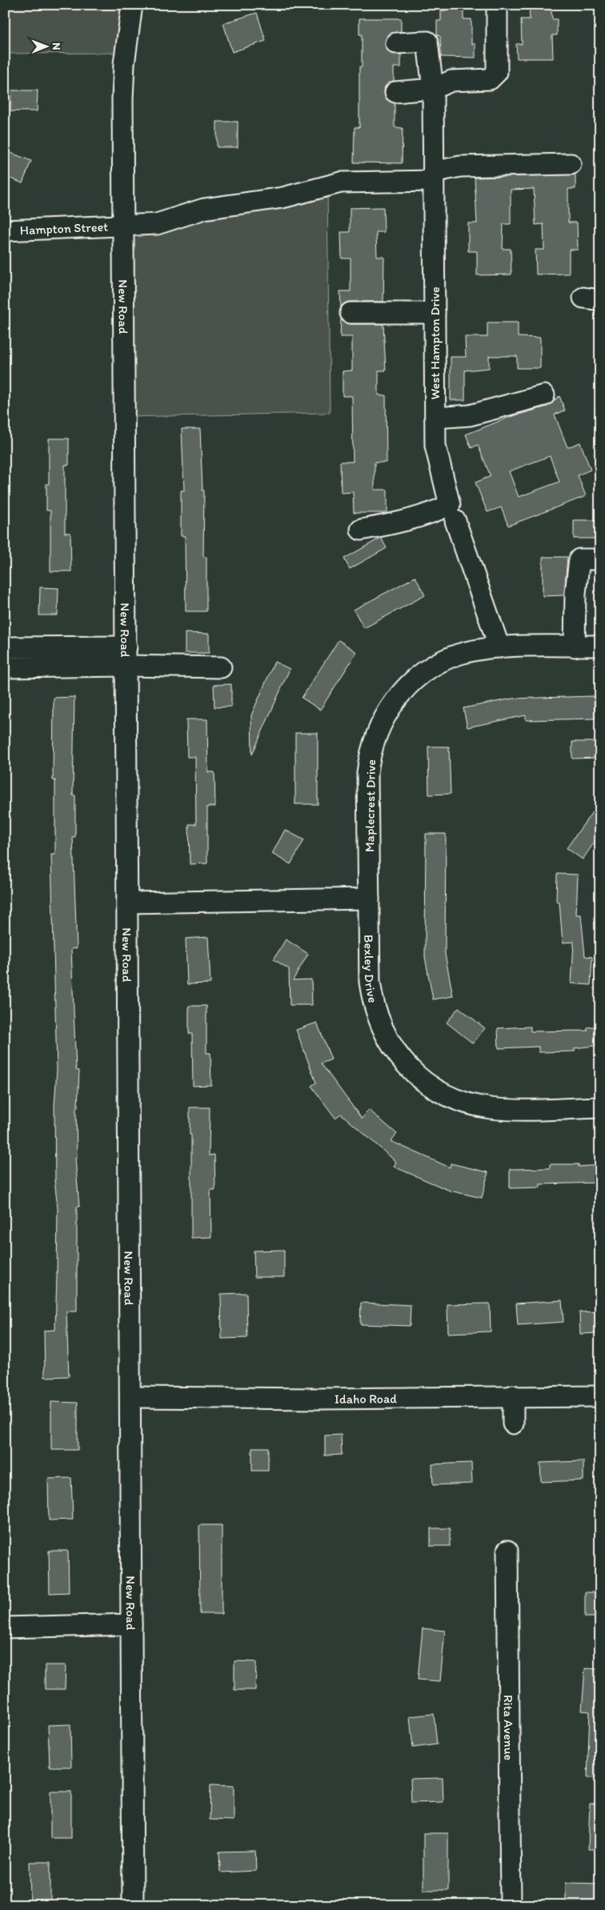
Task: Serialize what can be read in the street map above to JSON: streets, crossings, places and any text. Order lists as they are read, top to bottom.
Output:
{
  "streets": {
    "street": [
      "Hampton Street",
      "New Road",
      "West Hampton Drive",
      "Maplecrest Drive",
      "Bexley Drive",
      "Idaho Road",
      "Rita Avenue"
    ]
  },
  "crossings": [
    ["Hampton Street", "New Road"],
    ["New Road", "Idaho Road"],
    ["West Hampton Drive", "Maplecrest Drive"],
    ["Maplecrest Drive", "Bexley Drive"]
  ],
  "north": "right"
}
